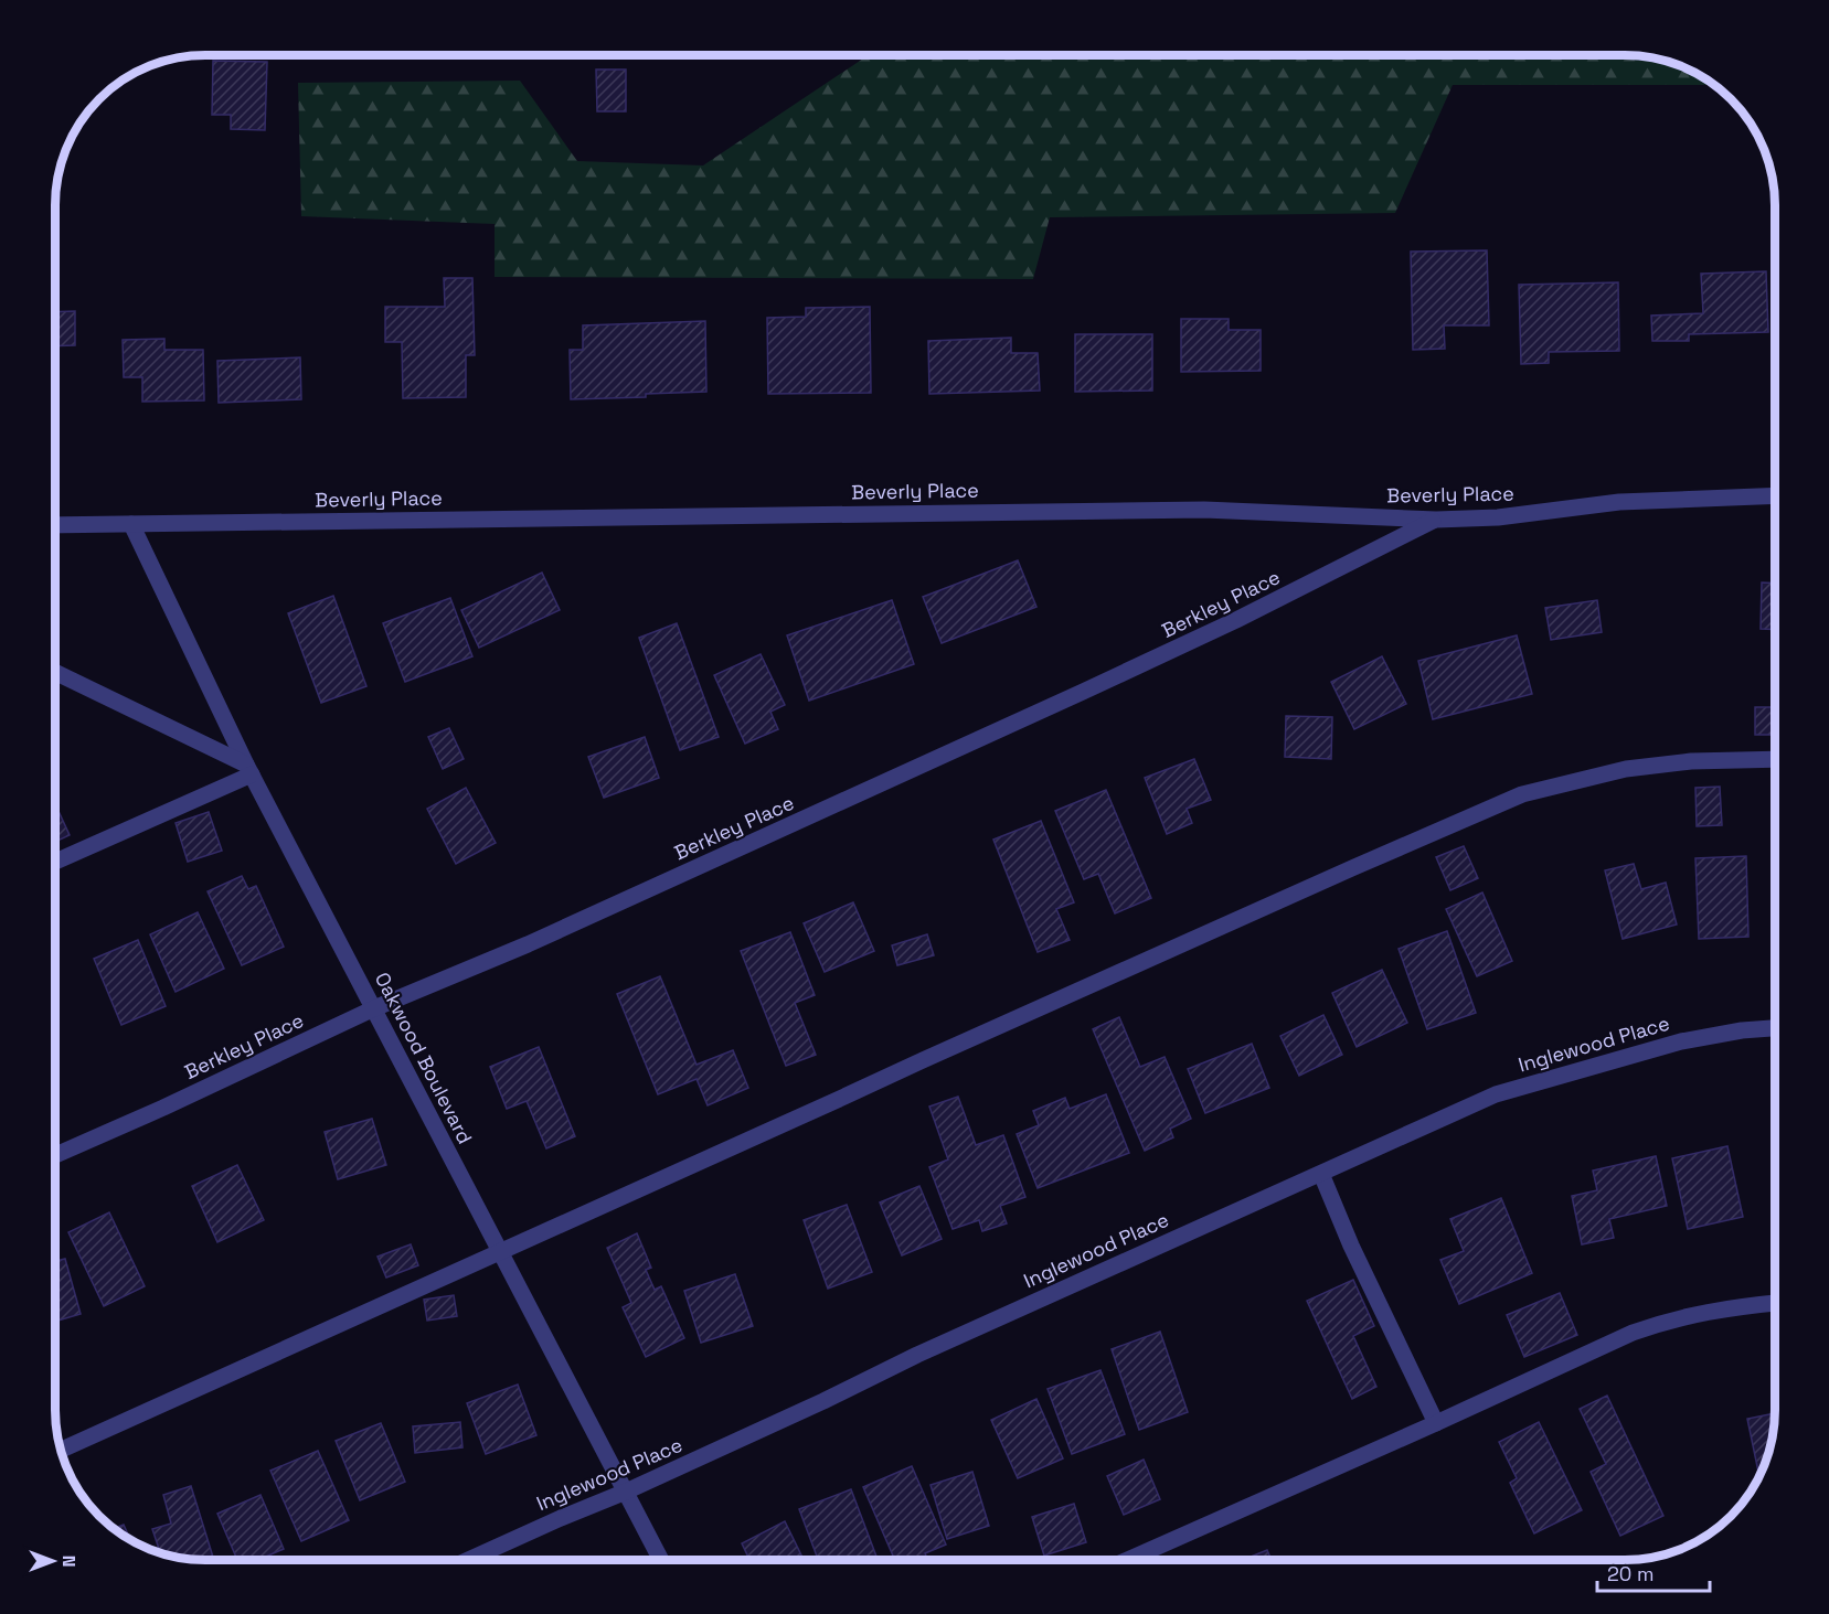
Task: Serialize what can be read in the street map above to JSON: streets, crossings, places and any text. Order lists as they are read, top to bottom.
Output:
{
  "streets": {
    "street": [
      "Beverly Place",
      "Berkley Place",
      "Inglewood Place",
      "Oakwood Boulevard"
    ]
  },
  "crossings": [
    ["Beverly Place", "Berkley Place"],
    ["Berkley Place", "Oakwood Boulevard"],
    ["Inglewood Place", "Oakwood Boulevard"]
  ],
  "scale_bar": "20 m",
  "north": "right"
}
